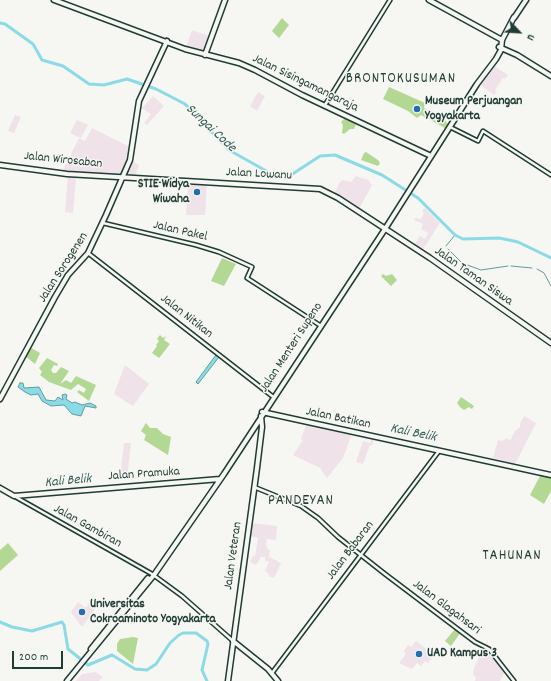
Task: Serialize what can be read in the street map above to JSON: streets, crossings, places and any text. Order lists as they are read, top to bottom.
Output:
{
  "streets": {
    "main road": [
      "Jalan Sisingamangaraja",
      "Jalan Wirosaban",
      "Jalan Lowanu",
      "Jalan Sorogenen",
      "Jalan Taman Siswa",
      "Jalan Menteri Supeno",
      "Jalan Batikan",
      "Jalan Pramuka",
      "Jalan Veteran"
    ],
    "street": [
      "Jalan Pakel",
      "Jalan Nitikan",
      "Jalan Gambiran",
      "Jalan Babaran",
      "Jalan Glagahsari"
    ]
  },
  "crossings": [
    ["Jalan Sisingamangaraja", "Jalan Sorogenen"],
    ["Jalan Sisingamangaraja", "Jalan Menteri Supeno"],
    ["Jalan Wirosaban", "Jalan Lowanu"],
    ["Jalan Wirosaban", "Jalan Sorogenen"],
    ["Jalan Lowanu", "Jalan Sorogenen"],
    ["Jalan Lowanu", "Jalan Taman Siswa"],
    ["Jalan Lowanu", "Jalan Menteri Supeno"],
    ["Jalan Pakel", "Jalan Sorogenen"],
    ["Jalan Pakel", "Jalan Menteri Supeno"],
    ["Jalan Sorogenen", "Jalan Nitikan"],
    ["Jalan Taman Siswa", "Jalan Menteri Supeno"],
    ["Jalan Nitikan", "Jalan Menteri Supeno"],
    ["Jalan Menteri Supeno", "Jalan Batikan"],
    ["Jalan Menteri Supeno", "Jalan Pramuka"],
    ["Jalan Menteri Supeno", "Jalan Gambiran"],
    ["Jalan Menteri Supeno", "Jalan Veteran"],
    ["Jalan Batikan", "Jalan Babaran"],
    ["Jalan Batikan", "Jalan Veteran"],
    ["Jalan Pramuka", "Jalan Gambiran"],
    ["Jalan Gambiran", "Jalan Veteran"],
    ["Jalan Babaran", "Jalan Glagahsari"],
    ["Jalan Veteran", "Jalan Glagahsari"]
  ],
  "districts": ["BRONTOKUSUMAN", "PANDEYAN", "TAHUNAN"],
  "water": ["Sungai Code", "Kali Belik"],
  "places": [
    "Museum Perjuangan Yogyakarta",
    "STIE Widya Wiwaha",
    "Universitas Cokroaminoto Yogyakarta",
    "UAD Kampus 3"
  ],
  "scale_bar": "200 m",
  "north": "bottom right"
}
